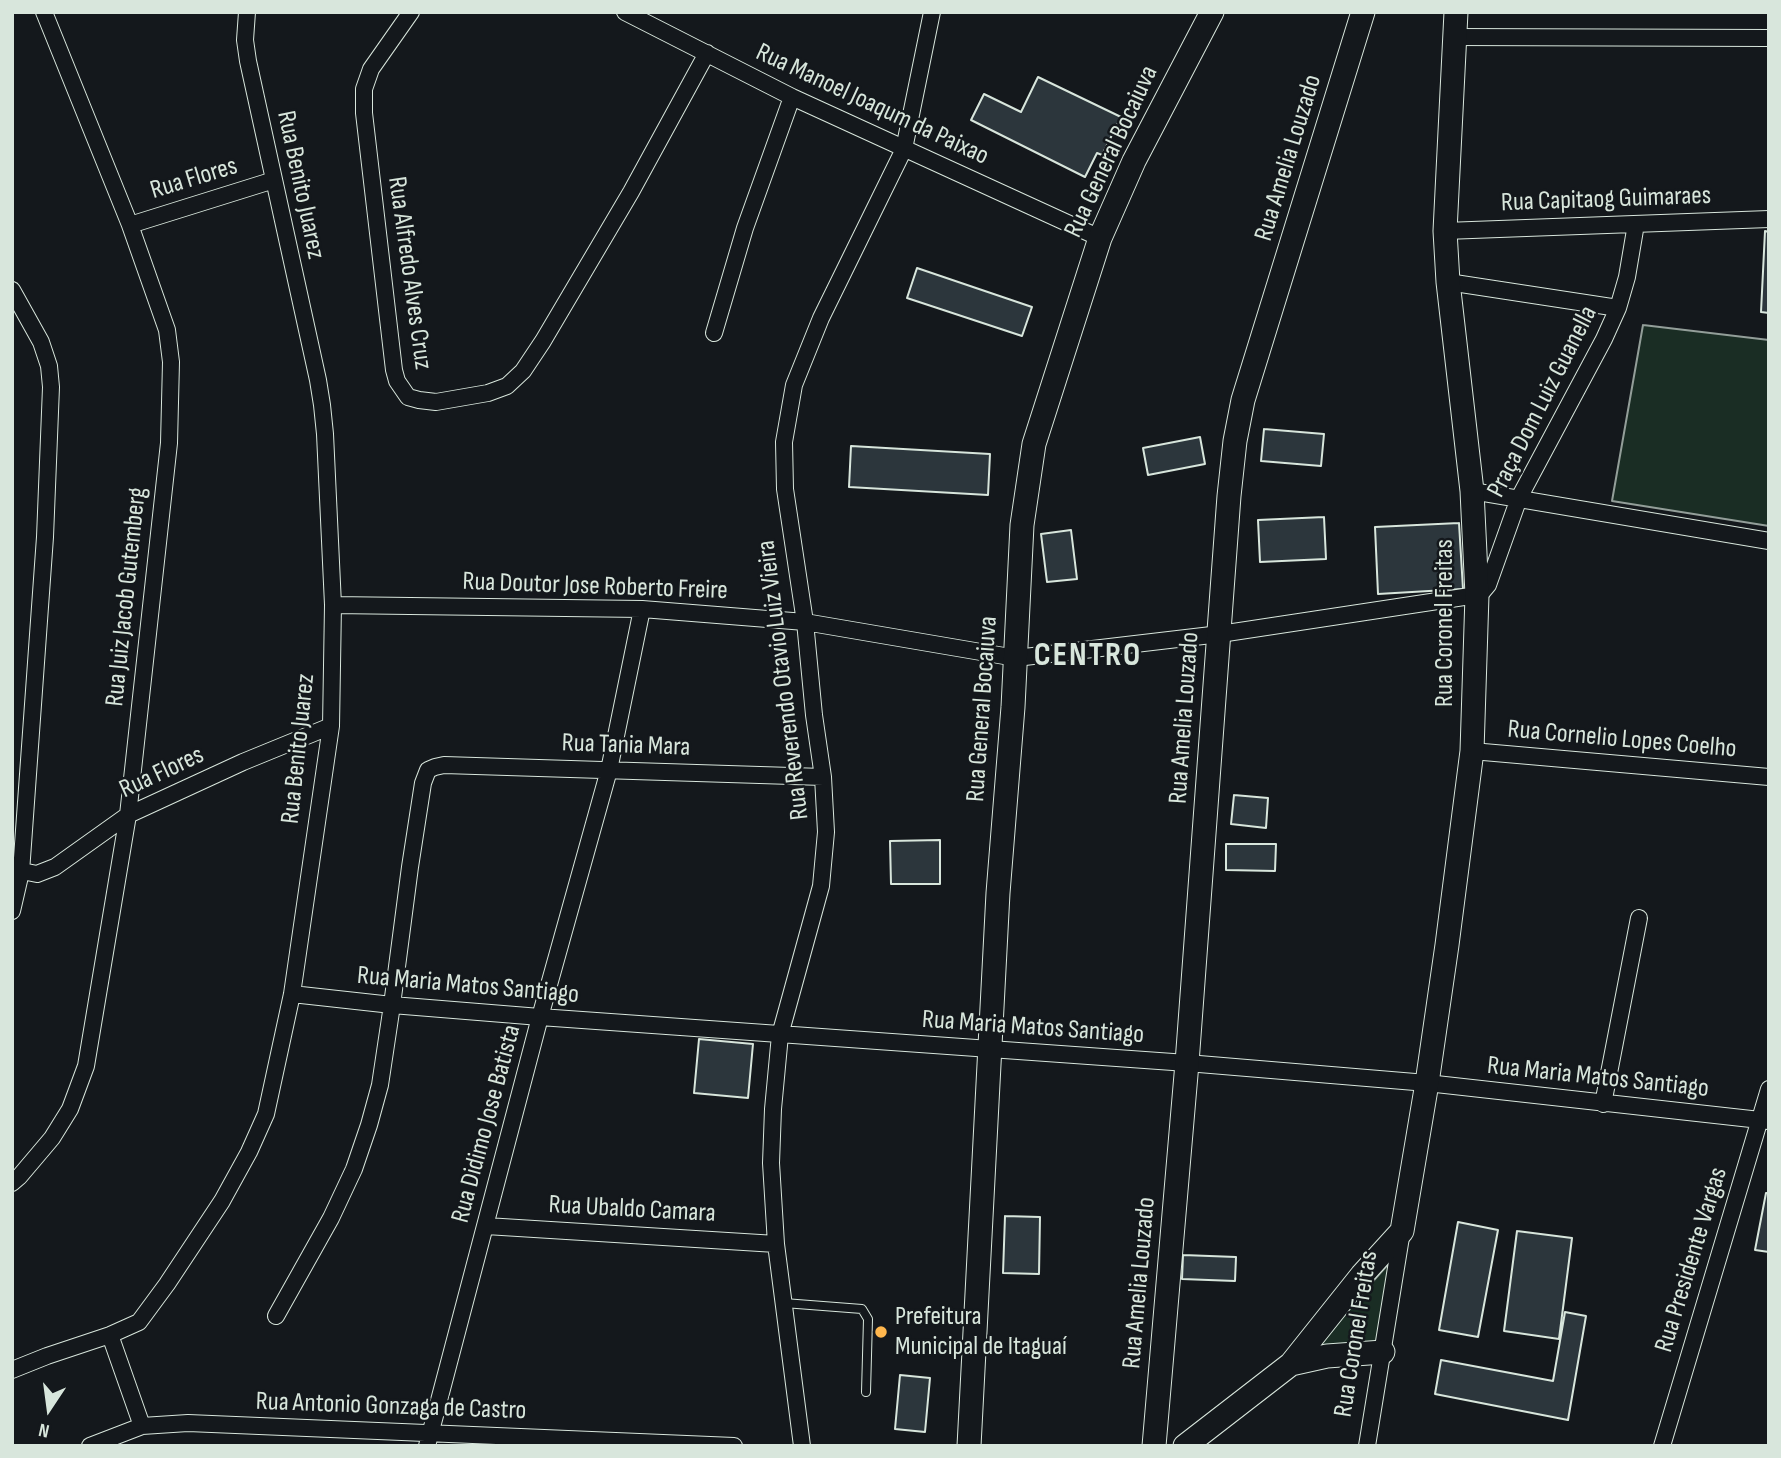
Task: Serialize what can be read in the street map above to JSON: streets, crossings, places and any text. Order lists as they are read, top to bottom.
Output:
{
  "streets": {
    "main road": ["Rua General Bocaiuva", "Rua Amelia Louzado", "Rua Coronel Freitas"],
    "street": [
      "Rua Manoel Joaqum da Paixao",
      "Rua Flores",
      "Rua Benito Juarez",
      "Rua Capitaog Guimaraes",
      "Rua Alfredo Alves Cruz",
      "Praça Dom Luiz Guanella",
      "Rua Doutor Jose Roberto Freire",
      "Rua Juiz Jacob Gutemberg",
      "Rua Reverendo Otavio Luiz Vieira",
      "Rua Cornelio Lopes Coelho",
      "Rua Tania Mara",
      "Rua Maria Matos Santiago",
      "Rua Didimo Jose Batista",
      "Rua Ubaldo Camara",
      "Rua Presidente Vargas",
      "Rua Antonio Gonzaga de Castro"
    ]
  },
  "crossings": [
    ["Rua Manoel Joaqum da Paixao", "Rua General Bocaiuva"],
    ["Rua Manoel Joaqum da Paixao", "Rua Alfredo Alves Cruz"],
    ["Rua Manoel Joaqum da Paixao", "Rua Reverendo Otavio Luiz Vieira"],
    ["Rua General Bocaiuva", "Rua Doutor Jose Roberto Freire"],
    ["Rua General Bocaiuva", "Rua Maria Matos Santiago"],
    ["Rua Amelia Louzado", "Rua Doutor Jose Roberto Freire"],
    ["Rua Amelia Louzado", "Rua Maria Matos Santiago"],
    ["Rua Flores", "Rua Benito Juarez"],
    ["Rua Flores", "Rua Juiz Jacob Gutemberg"],
    ["Rua Benito Juarez", "Rua Doutor Jose Roberto Freire"],
    ["Rua Benito Juarez", "Rua Maria Matos Santiago"],
    ["Rua Capitaog Guimaraes", "Praça Dom Luiz Guanella"],
    ["Rua Capitaog Guimaraes", "Rua Coronel Freitas"],
    ["Praça Dom Luiz Guanella", "Rua Doutor Jose Roberto Freire"],
    ["Praça Dom Luiz Guanella", "Rua Coronel Freitas"],
    ["Rua Doutor Jose Roberto Freire", "Rua Coronel Freitas"],
    ["Rua Doutor Jose Roberto Freire", "Rua Reverendo Otavio Luiz Vieira"],
    ["Rua Doutor Jose Roberto Freire", "Rua Didimo Jose Batista"],
    ["Rua Coronel Freitas", "Rua Cornelio Lopes Coelho"],
    ["Rua Coronel Freitas", "Rua Maria Matos Santiago"],
    ["Rua Reverendo Otavio Luiz Vieira", "Rua Tania Mara"],
    ["Rua Reverendo Otavio Luiz Vieira", "Rua Maria Matos Santiago"],
    ["Rua Reverendo Otavio Luiz Vieira", "Rua Ubaldo Camara"],
    ["Rua Tania Mara", "Rua Maria Matos Santiago"],
    ["Rua Tania Mara", "Rua Didimo Jose Batista"],
    ["Rua Maria Matos Santiago", "Rua Didimo Jose Batista"],
    ["Rua Maria Matos Santiago", "Rua Presidente Vargas"],
    ["Rua Didimo Jose Batista", "Rua Ubaldo Camara"],
    ["Rua Didimo Jose Batista", "Rua Antonio Gonzaga de Castro"]
  ],
  "districts": ["CENTRO"],
  "places": ["Prefeitura Municipal de Itaguaí"],
  "north": "bottom"
}
